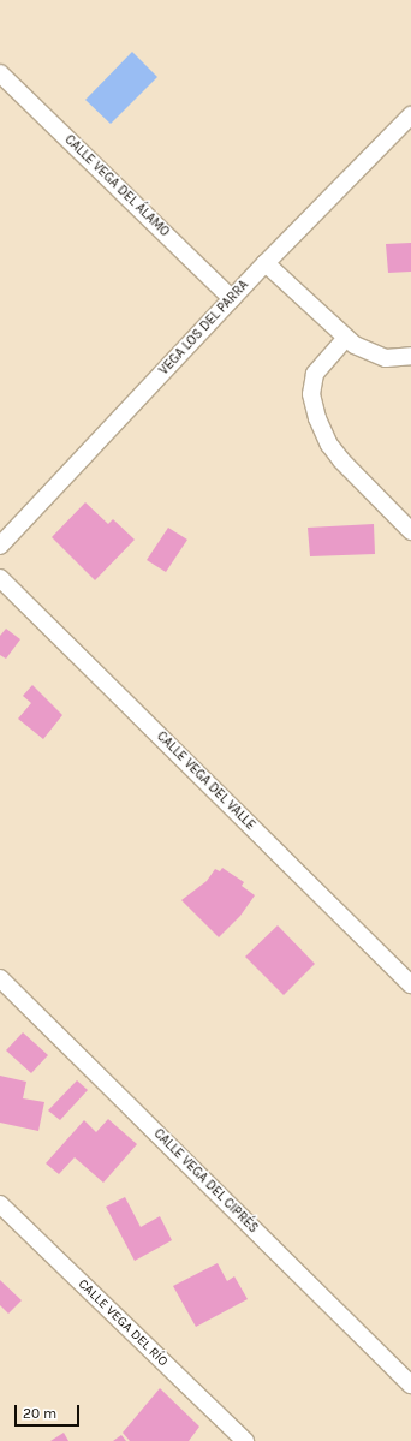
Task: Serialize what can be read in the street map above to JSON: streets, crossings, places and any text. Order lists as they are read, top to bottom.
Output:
{
  "streets": {
    "street": [
      "CALLE VEGA DEL ÁLAMO",
      "VEGA LOS DEL PARRA",
      "CALLE VEGA DEL VALLE",
      "CALLE VEGA DEL CIPRÉS",
      "CALLE VEGA DEL RÍO"
    ]
  },
  "crossings": [
    ["CALLE VEGA DEL ÁLAMO", "VEGA LOS DEL PARRA"]
  ],
  "scale_bar": "20 m"
}
